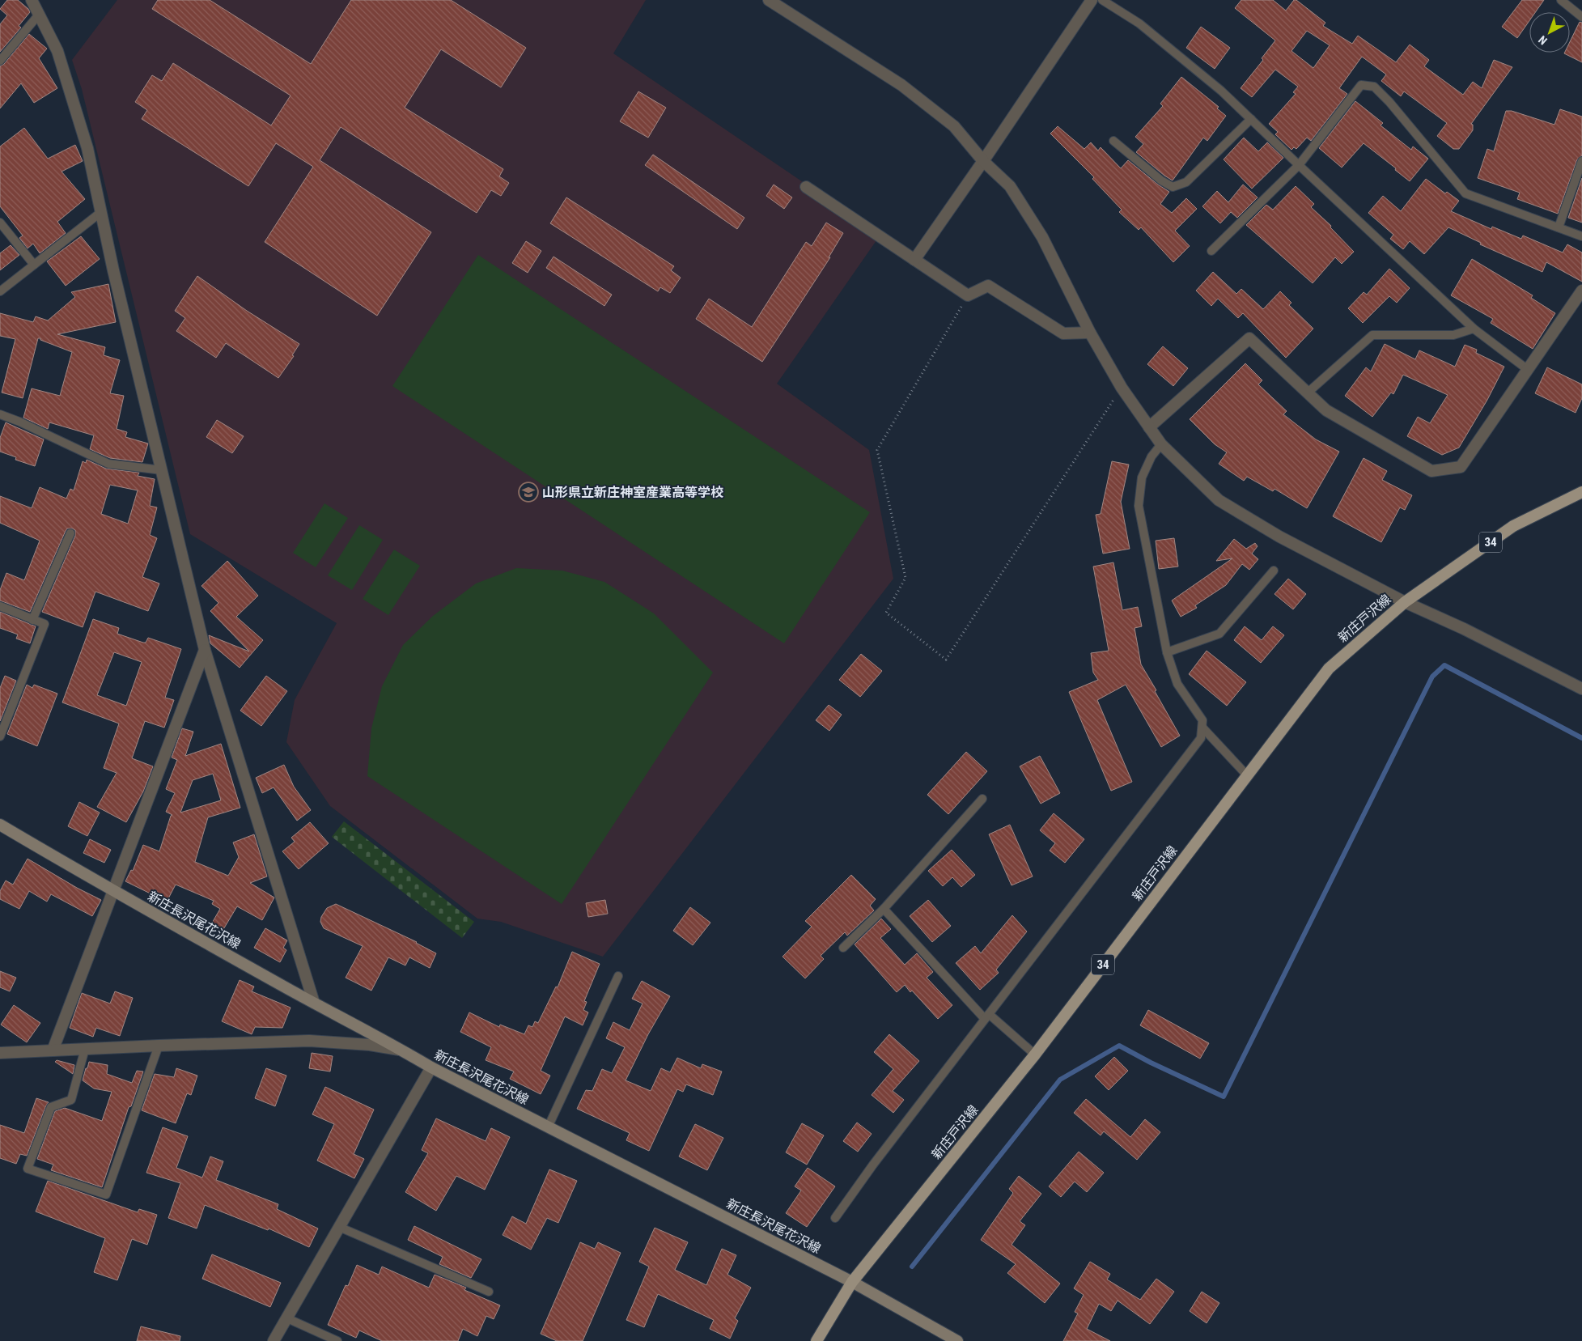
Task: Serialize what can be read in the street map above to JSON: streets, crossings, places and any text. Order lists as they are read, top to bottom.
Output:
{
  "streets": {
    "main road": ["34", "新庄戸沢線", "新庄長沢尾花沢線"]
  },
  "crossings": [
    ["新庄戸沢線", "新庄長沢尾花沢線"]
  ],
  "places": {
    "school or university": ["山形県立新庄神室産業高等学校"]
  },
  "north": "bottom left"
}
